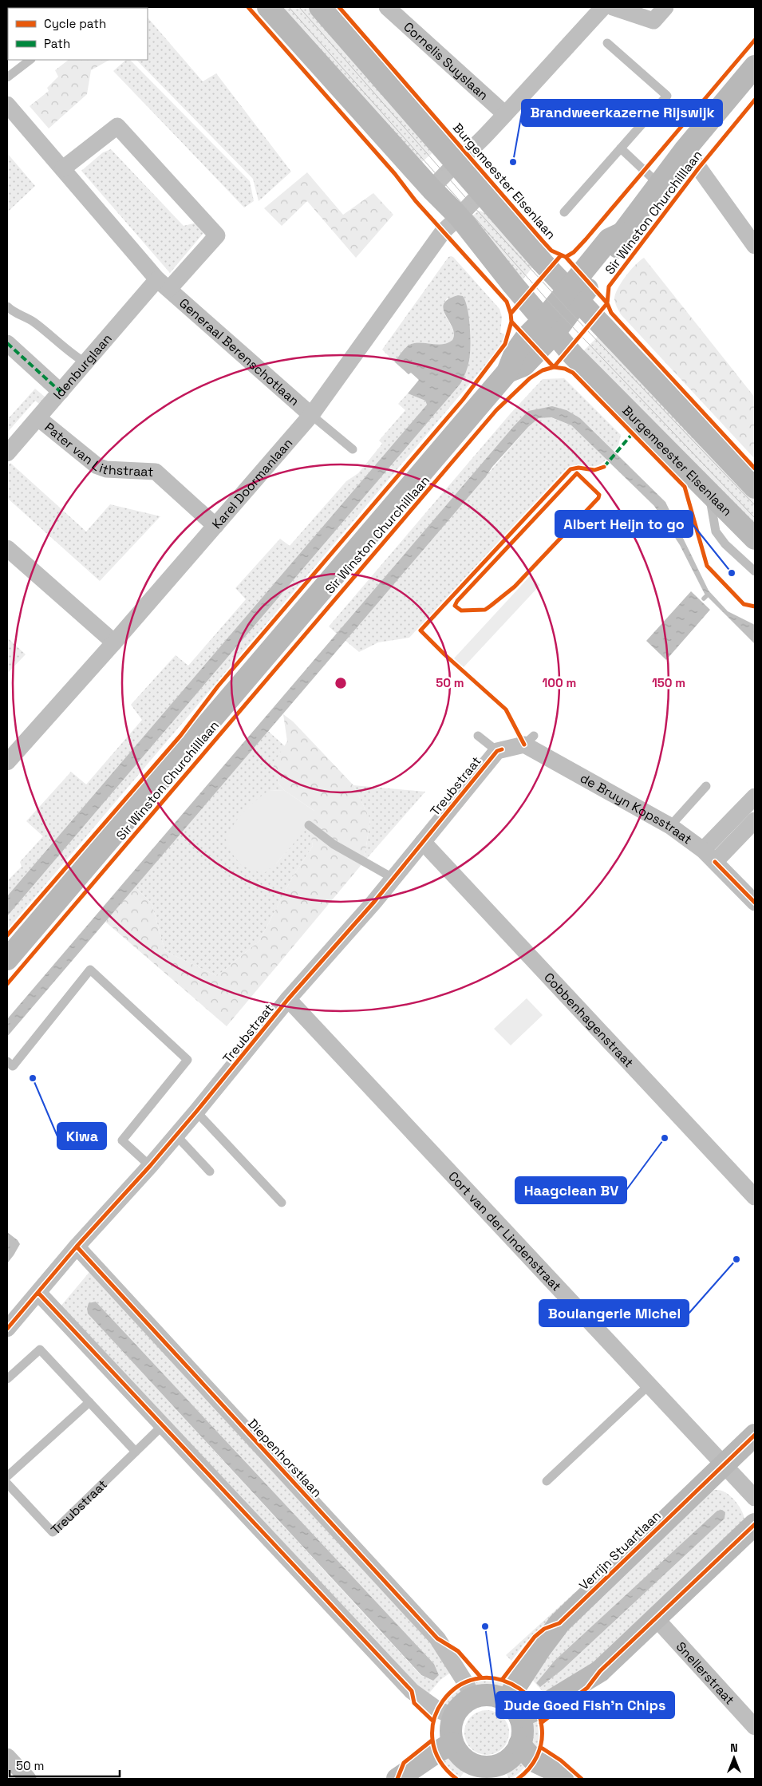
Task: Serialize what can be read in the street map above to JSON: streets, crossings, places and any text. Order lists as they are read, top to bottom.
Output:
{
  "streets": {
    "street": [
      "Cornelis Suyslaan",
      "Burgemeester Elsenlaan",
      "Sir Winston Churchilllaan",
      "Generaal Berenschotlaan",
      "Idenburglaan",
      "Pater van Lithstraat",
      "Karel Doormanlaan",
      "Treubstraat",
      "de Bruyn Kopsstraat",
      "Cobbenhagenstraat",
      "Cort van der Lindenstraat",
      "Diepenhorstlaan",
      "Verrijn Stuartlaan",
      "Snellerstraat"
    ]
  },
  "crossings": [
    ["Burgemeester Elsenlaan", "Sir Winston Churchilllaan"],
    ["Burgemeester Elsenlaan", "Karel Doormanlaan"],
    ["Generaal Berenschotlaan", "Idenburglaan"],
    ["Generaal Berenschotlaan", "Karel Doormanlaan"],
    ["Idenburglaan", "Pater van Lithstraat"],
    ["Pater van Lithstraat", "Karel Doormanlaan"],
    ["Treubstraat", "de Bruyn Kopsstraat"],
    ["Treubstraat", "Cobbenhagenstraat"],
    ["Treubstraat", "Cort van der Lindenstraat"],
    ["Treubstraat", "Diepenhorstlaan"],
    ["Cort van der Lindenstraat", "Verrijn Stuartlaan"],
    ["Diepenhorstlaan", "Verrijn Stuartlaan"]
  ],
  "places": [
    "Brandweerkazerne Rijswijk",
    "Albert Heijn to go",
    "Kiwa",
    "Haagclean BV",
    "Boulangerie Michel",
    "Dude Goed Fish'n Chips"
  ],
  "legend": ["Cycle path", "Path"],
  "scale_bar": "50 m",
  "north": "top",
  "rings": ["50 m", "100 m", "150 m"]
}
